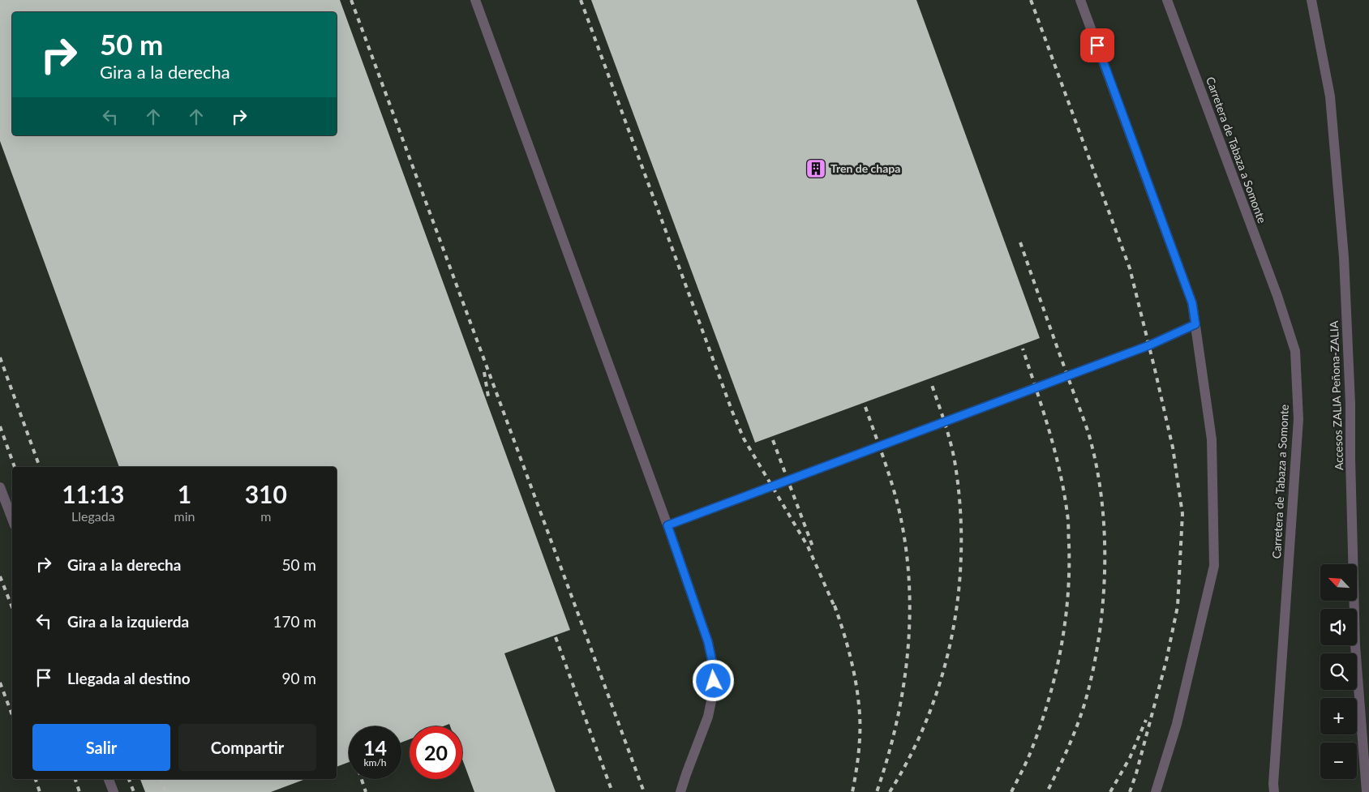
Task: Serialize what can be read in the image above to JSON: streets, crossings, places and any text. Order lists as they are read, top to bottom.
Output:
{
  "streets": {
    "street": ["Carretera de Tabaza a Somonte", "Accesos ZALIA Peñona-ZALIA"]
  },
  "places": {
    "building": ["Tren de chapa"]
  },
  "north": "top left",
  "page": {
    "turn": ["50 m", "Gira a la derecha"],
    "eta": [
      "11:13",
      "Llegada",
      "1",
      "min",
      "310",
      "m"
    ],
    "list": [
      {
        "name": "Gira a la derecha",
        "value": "50 m"
      },
      {
        "name": "Gira a la izquierda",
        "value": "170 m"
      },
      {
        "name": "Llegada al destino",
        "value": "90 m"
      }
    ],
    "map_buttons": ["+", "−"],
    "buttons": ["Salir", "Compartir"],
    "speed": "14 km/h",
    "limit": "20"
  }
}
